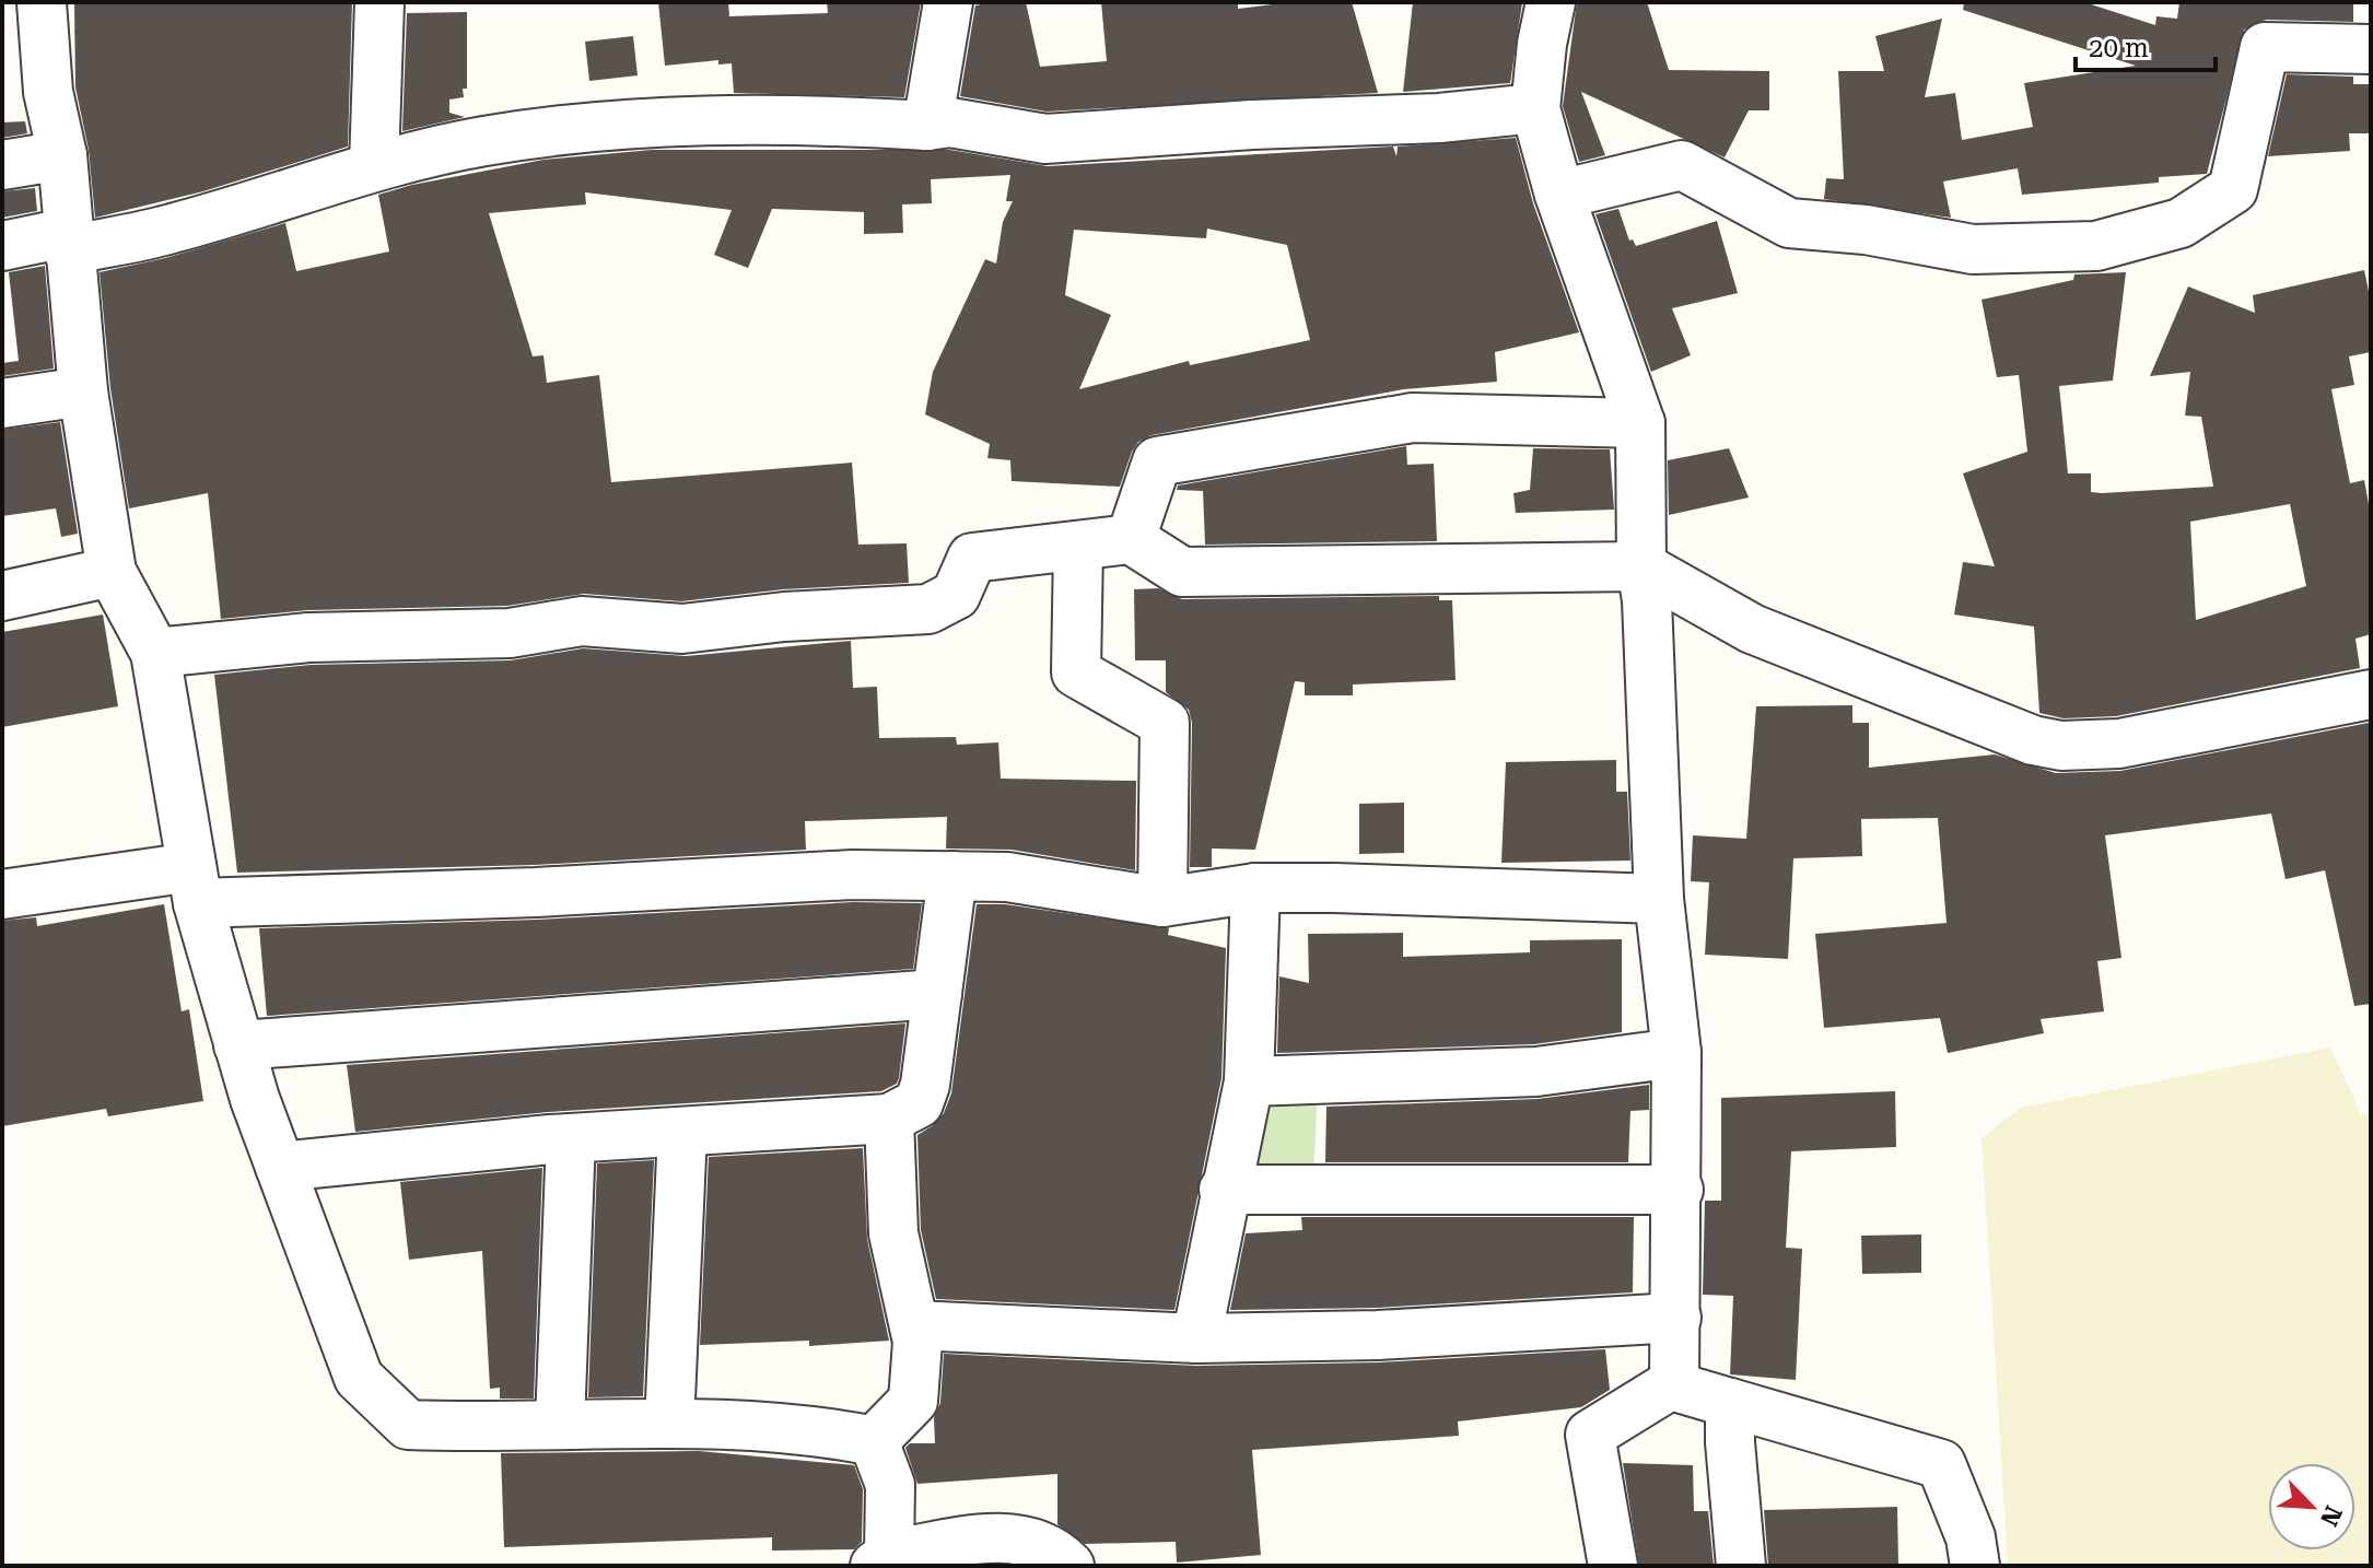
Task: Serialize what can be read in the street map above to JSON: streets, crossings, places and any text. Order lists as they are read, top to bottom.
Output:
{
  "scale_bar": "20 m",
  "north": "bottom right"
}
